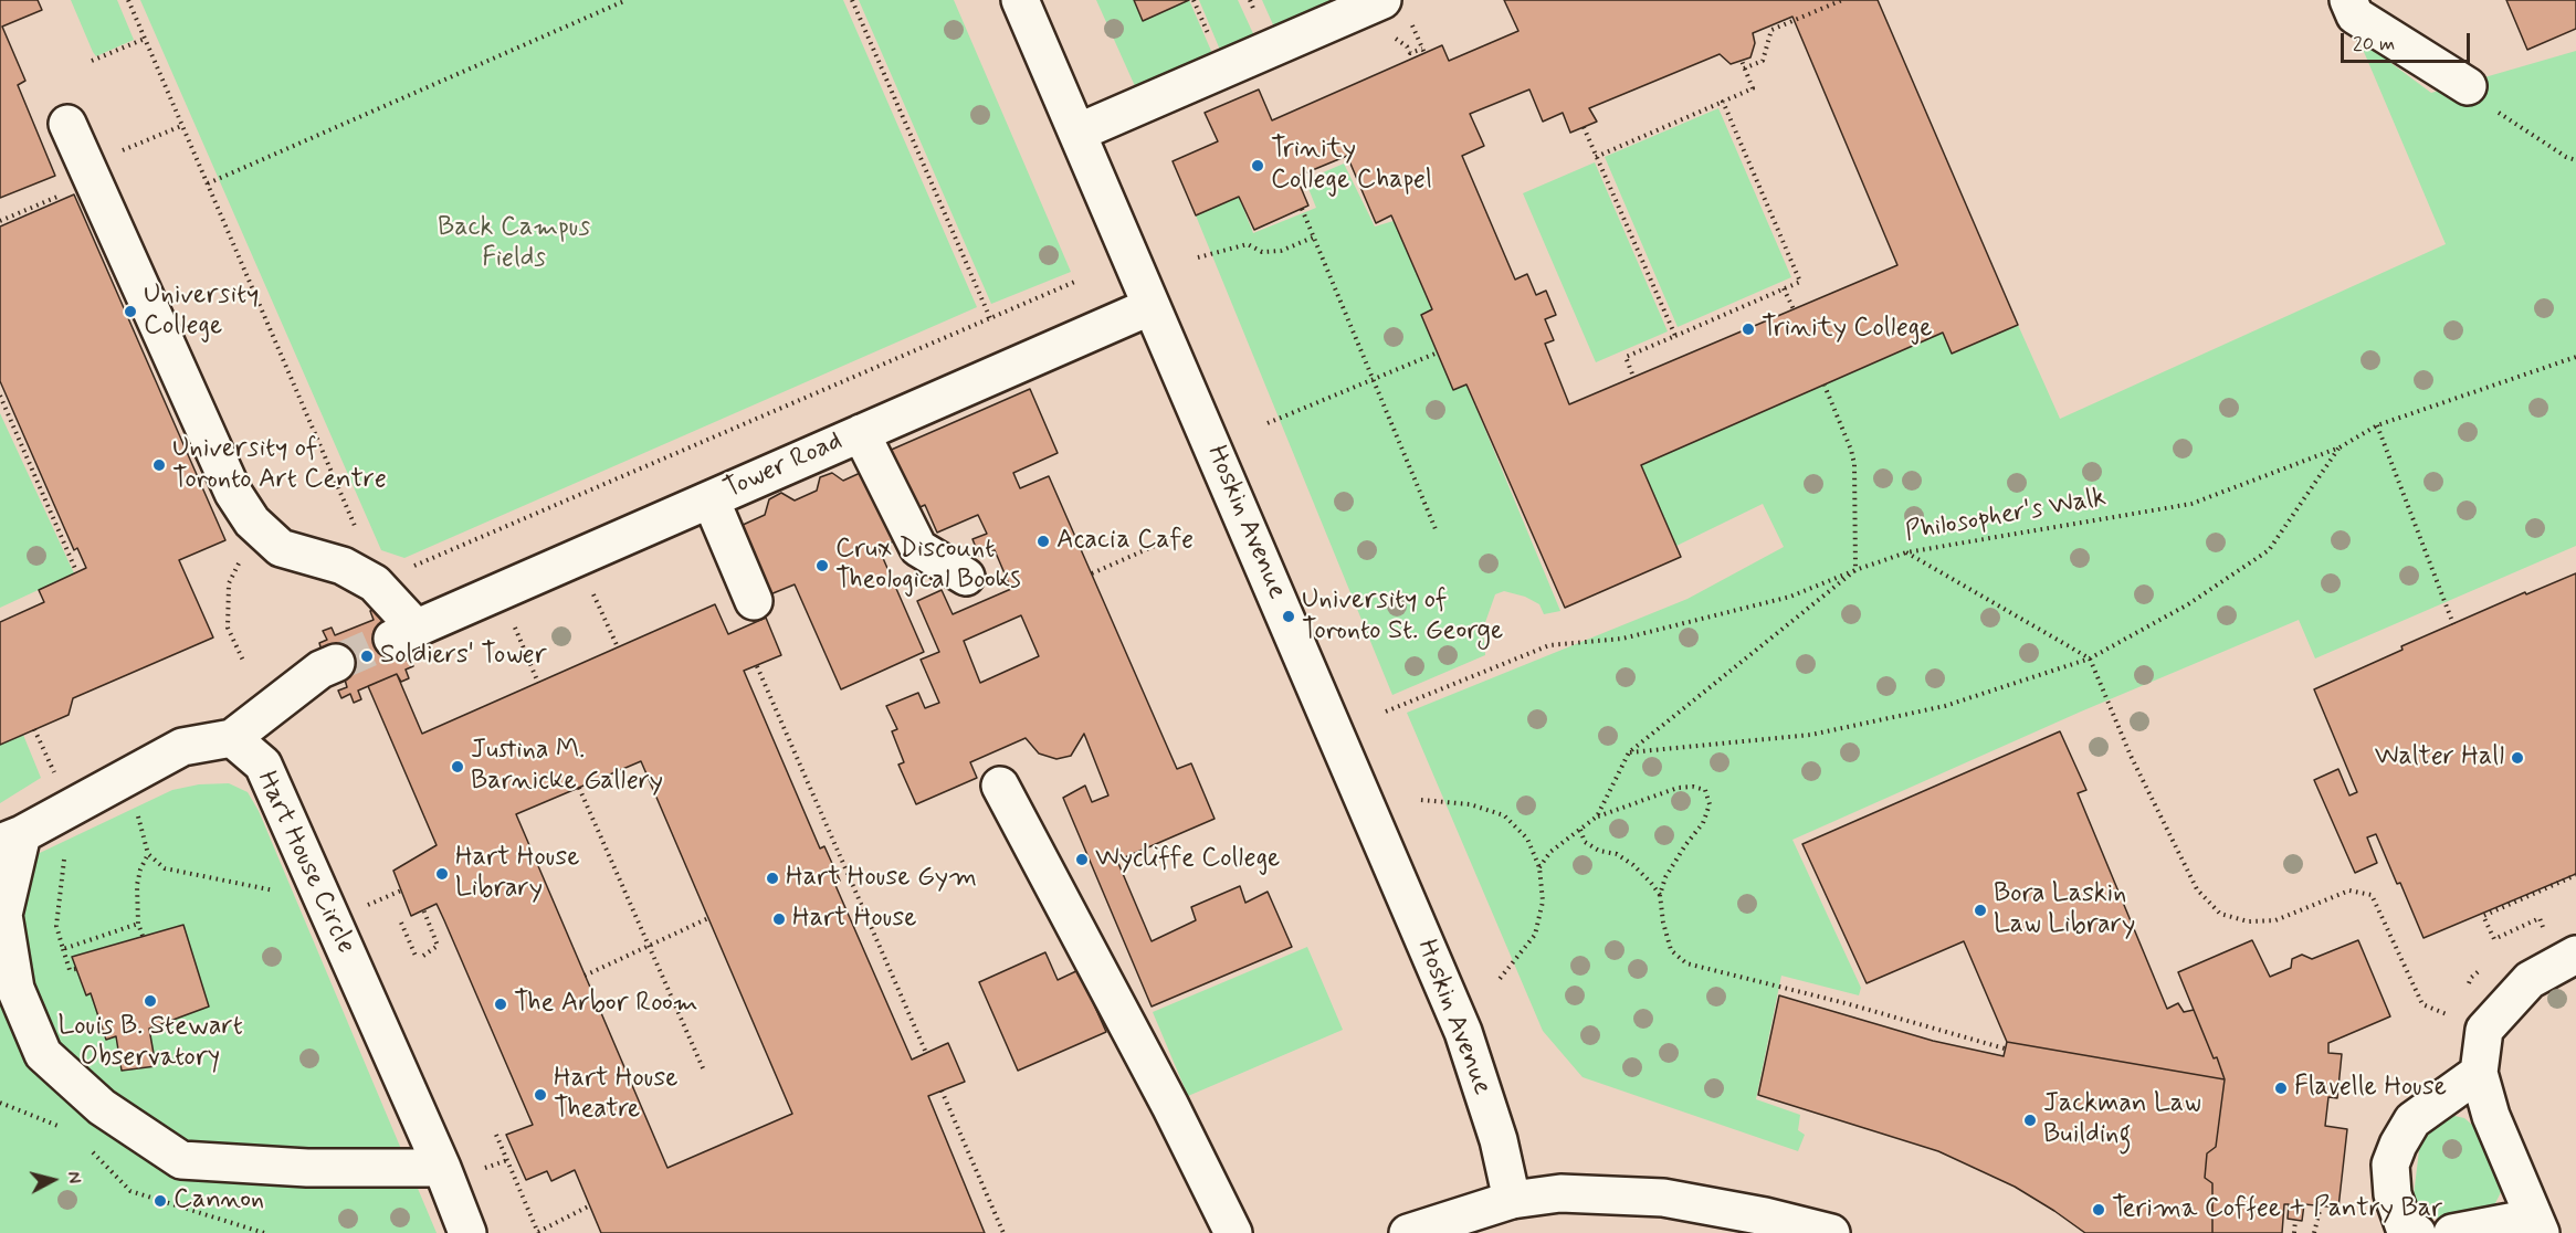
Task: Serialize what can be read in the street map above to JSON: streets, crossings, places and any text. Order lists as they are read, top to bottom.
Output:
{
  "streets": {
    "street": ["Tower Road", "Hoskin Avenue", "Hart House Circle"],
    "path": ["Philosopher's Walk"]
  },
  "crossings": [
    ["Tower Road", "Hoskin Avenue"]
  ],
  "parks": ["Back Campus Fields"],
  "places": [
    "Trinity College Chapel",
    "University College",
    "Trinity College",
    "University of Toronto Art Centre",
    "Acacia Cafe",
    "Crux Discount Theological Books",
    "University of Toronto St. George",
    "Soldiers' Tower",
    "Walter Hall",
    "Justina M. Barnicke Gallery",
    "Wycliffe College",
    "Hart House Library",
    "Hart House Gym",
    "Bora Laskin Law Library",
    "Hart House",
    "Louis B. Stewart Observatory",
    "The Arbor Room",
    "Flavelle House",
    "Hart House Theatre",
    "Jackman Law Building",
    "Cannon",
    "Terima Coffee + Pantry Bar"
  ],
  "scale_bar": "20 m",
  "north": "right"
}
